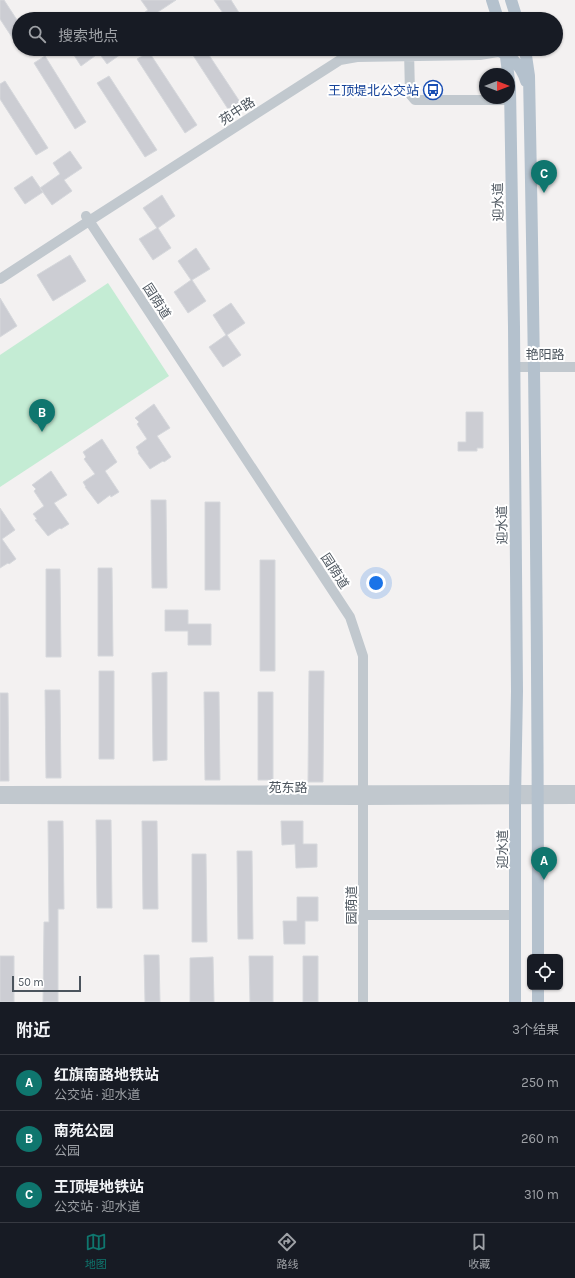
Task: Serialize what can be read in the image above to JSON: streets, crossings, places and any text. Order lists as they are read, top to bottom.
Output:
{
  "streets": {
    "main road": ["迎水道"],
    "street": [
      "苑中路",
      "园荫道",
      "艳阳路",
      "苑东路"
    ]
  },
  "crossings": [
    ["苑中路", "园荫道"],
    ["迎水道", "艳阳路"],
    ["迎水道", "苑东路"],
    ["园荫道", "苑东路"]
  ],
  "places": {
    "bus stop": ["王顶堤北公交站"]
  },
  "scale_bar": "50 m",
  "north": "right",
  "page": {
    "search": "搜索地点",
    "pins": ["C", "B", "A"],
    "scale": "50 m",
    "heading": ["附近", "3个结果"],
    "list": [
      {
        "mark": "A",
        "name": "红旗南路地铁站",
        "note": "公交站 · 迎水道",
        "value": "250 m"
      },
      {
        "mark": "B",
        "name": "南苑公园",
        "note": "公园",
        "value": "260 m"
      },
      {
        "mark": "C",
        "name": "王顶堤地铁站",
        "note": "公交站 · 迎水道",
        "value": "310 m"
      }
    ],
    "nav": ["地图", "路线", "收藏"]
  }
}
